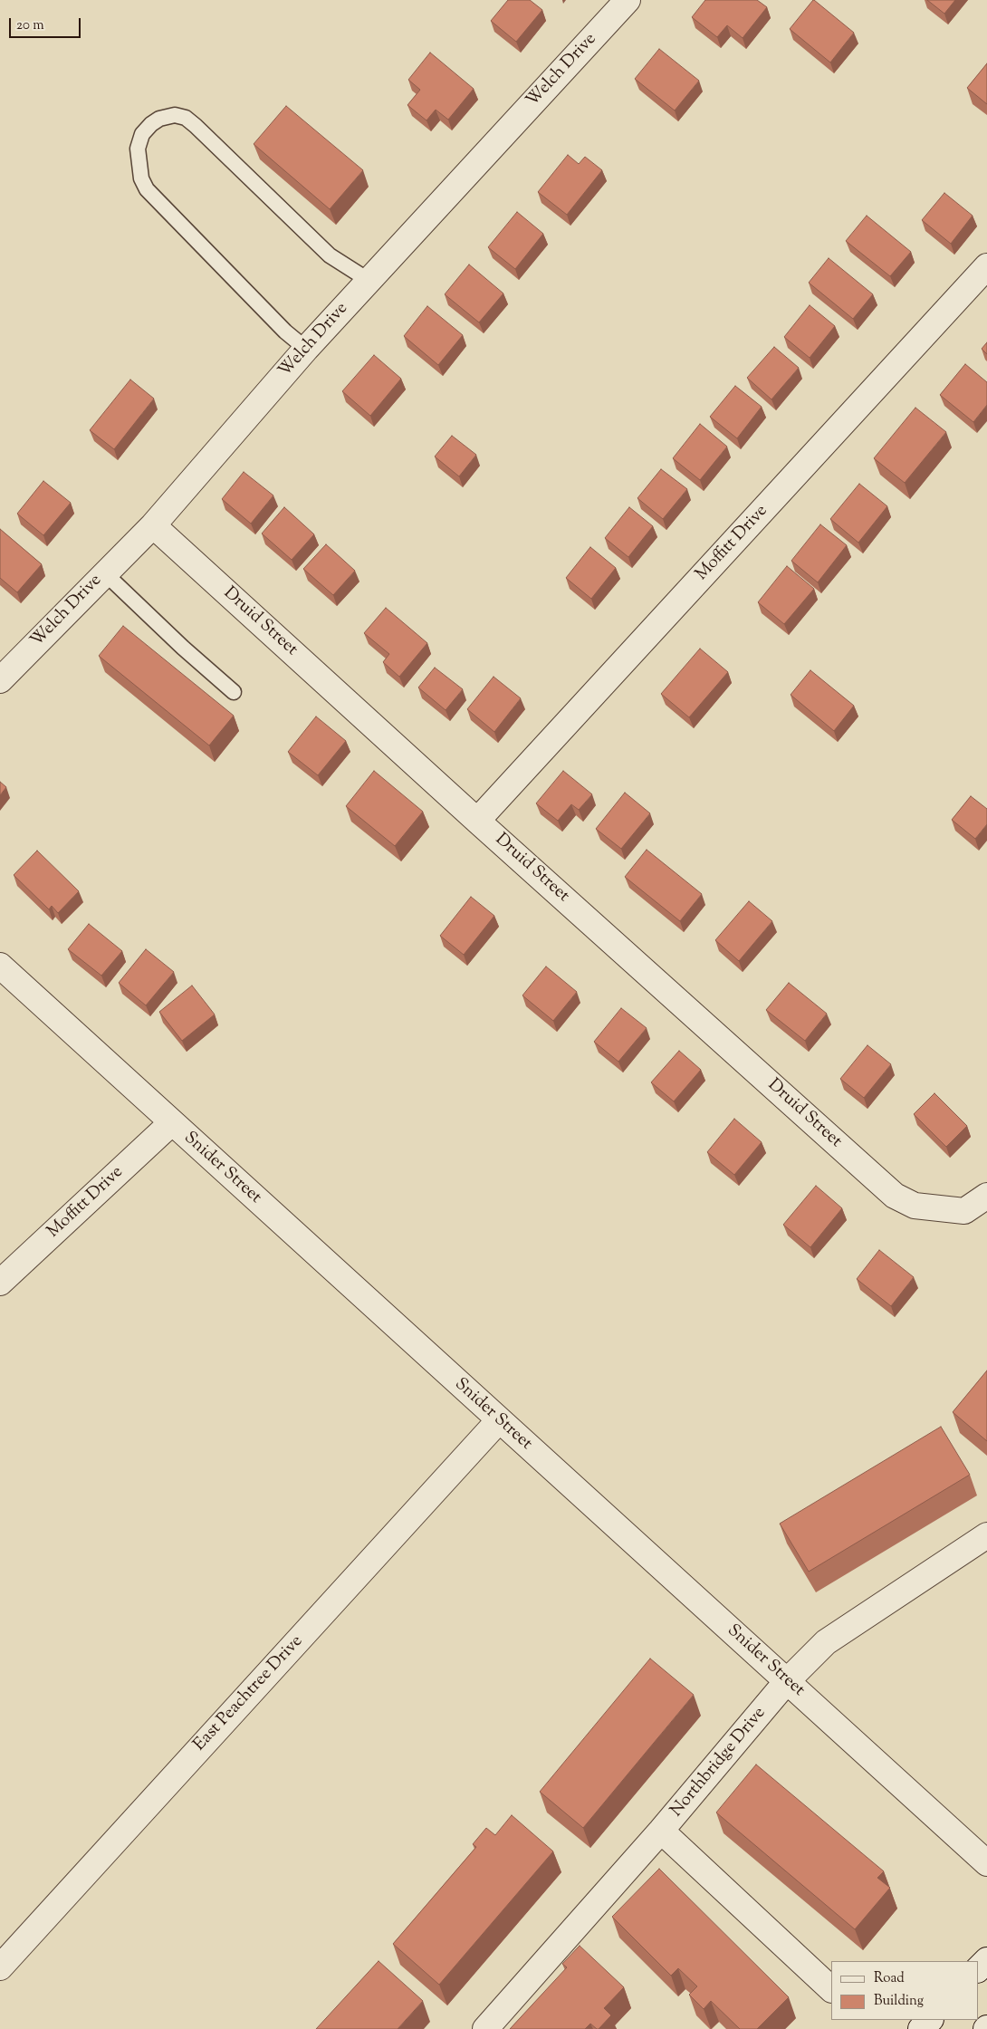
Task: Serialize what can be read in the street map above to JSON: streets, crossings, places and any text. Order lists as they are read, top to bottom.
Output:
{
  "streets": {
    "street": [
      "Welch Drive",
      "Moffitt Drive",
      "Druid Street",
      "Snider Street",
      "East Peachtree Drive",
      "Northbridge Drive"
    ]
  },
  "crossings": [
    ["Welch Drive", "Druid Street"],
    ["Moffitt Drive", "Druid Street"],
    ["Moffitt Drive", "Snider Street"],
    ["Snider Street", "East Peachtree Drive"],
    ["Snider Street", "Northbridge Drive"]
  ],
  "legend": ["Road", "Building"],
  "scale_bar": "20 m"
}
